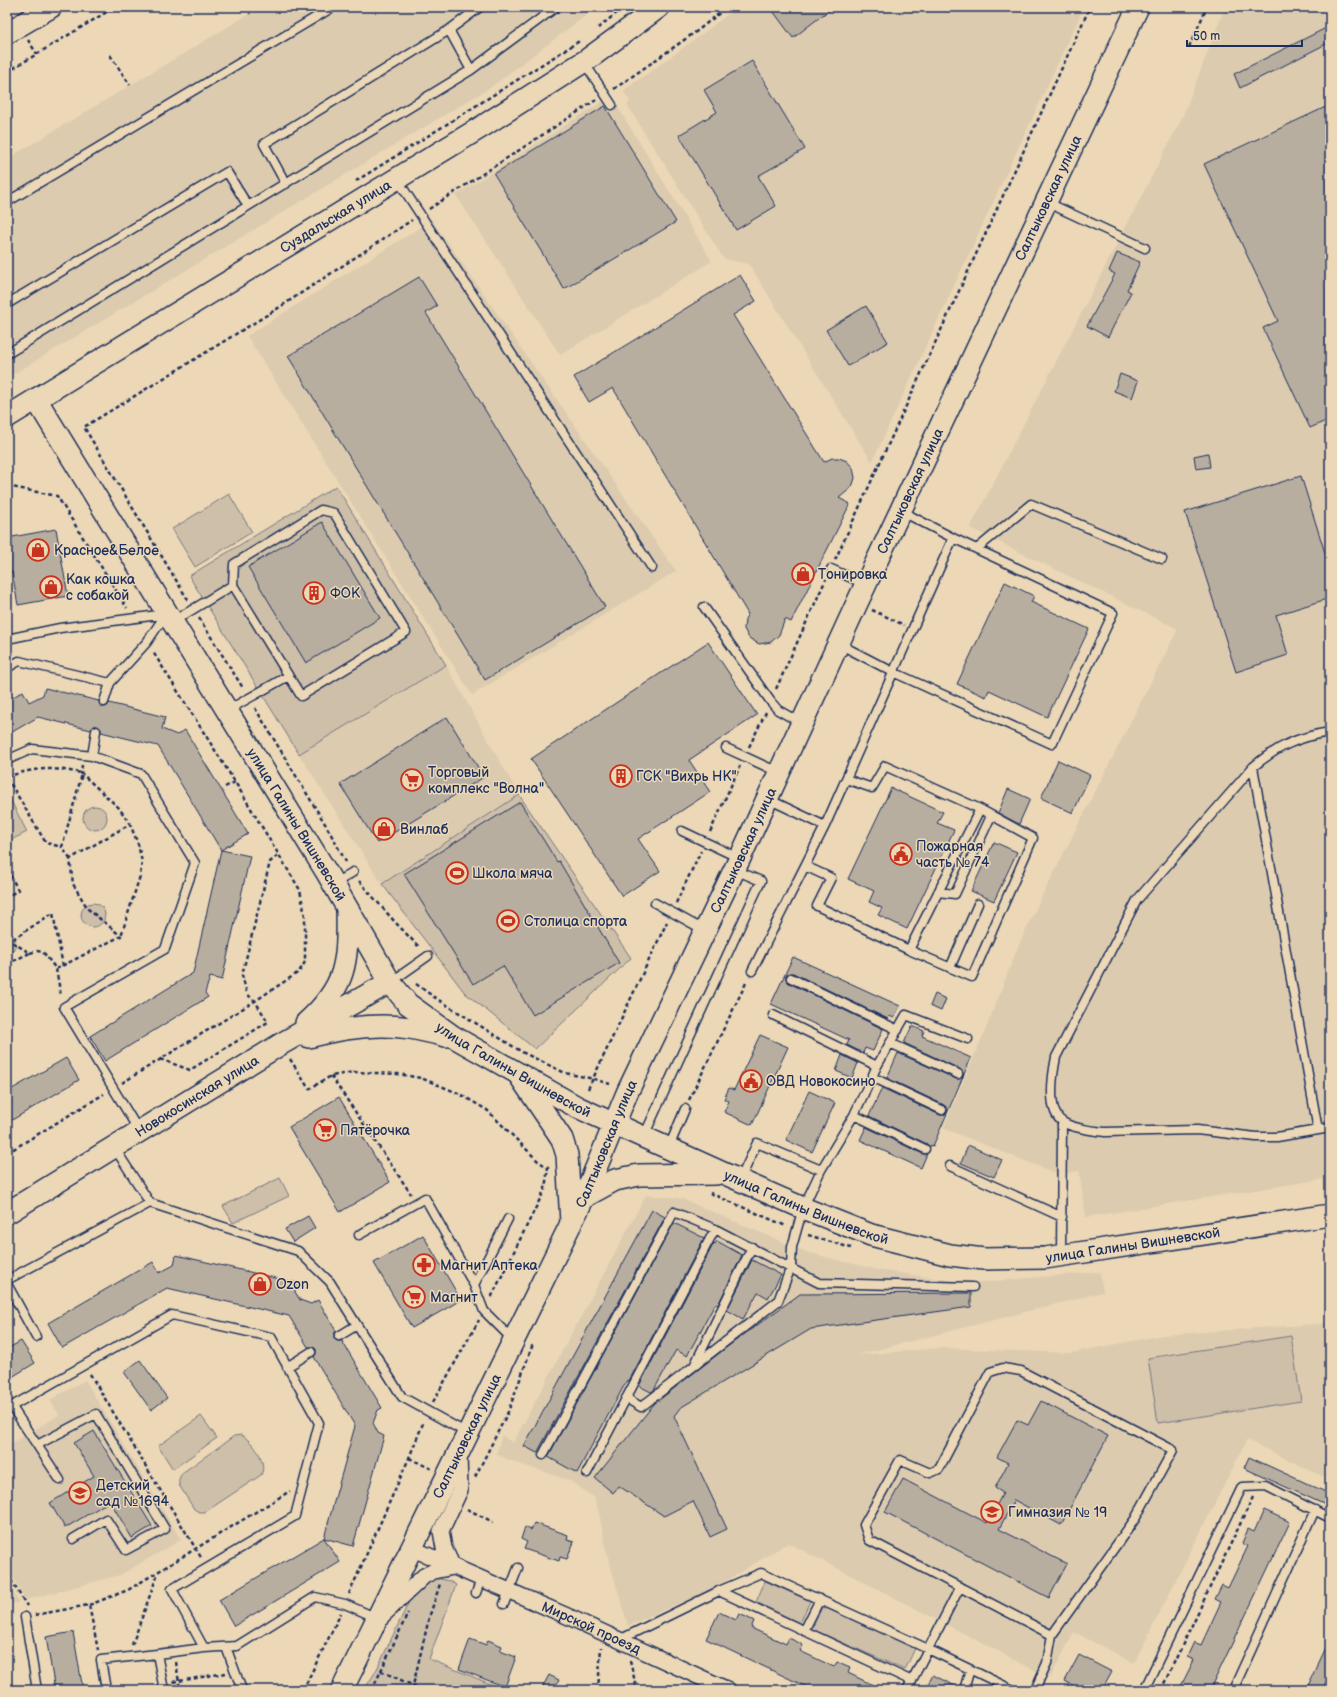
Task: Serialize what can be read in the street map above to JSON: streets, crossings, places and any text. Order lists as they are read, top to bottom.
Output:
{
  "streets": {
    "street": [
      "Салтыковская улица",
      "Суздальская улица",
      "улица Галины Вишневской",
      "Новокосинская улица",
      "Мирской проезд"
    ]
  },
  "crossings": [
    ["Салтыковская улица", "улица Галины Вишневской"],
    ["Салтыковская улица", "Мирской проезд"],
    ["Суздальская улица", "улица Галины Вишневской"],
    ["улица Галины Вишневской", "Новокосинская улица"]
  ],
  "places": {
    "shop": [
      "Красное&Белое",
      "Тонировка",
      "Как кошка с собакой",
      "Винлаб",
      "Ozon"
    ],
    "building": ["ФОК", "ГСК \"Вихрь НК\""],
    "supermarket": ["Торговый комплекс \"Волна\"", "Пятёрочка", "Магнит"],
    "public building": ["Пожарная часть № 74", "ОВД Новокосино"],
    "sports": ["Школа мяча", "Столица спорта"],
    "pharmacy": ["Магнит Аптека"],
    "school or university": ["Детский сад №1694", "Гимназия № 19"]
  },
  "scale_bar": "50 m"
}
